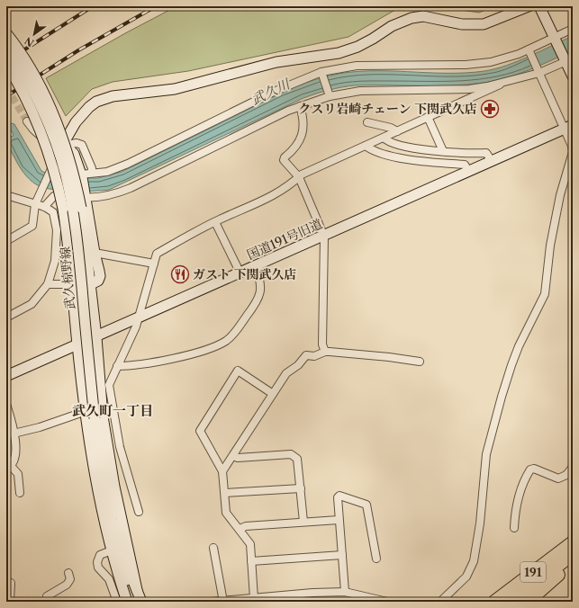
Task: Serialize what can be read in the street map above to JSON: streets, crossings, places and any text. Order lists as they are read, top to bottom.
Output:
{
  "streets": {
    "highway": ["191"],
    "main road": ["国道191号旧道", "武久椋野線"]
  },
  "districts": ["武久町一丁目"],
  "water": ["武久川"],
  "places": {
    "pharmacy": ["クスリ岩崎チェーン 下関武久店"],
    "restaurant": ["ガスト 下関武久店"]
  },
  "north": "bottom left"
}
